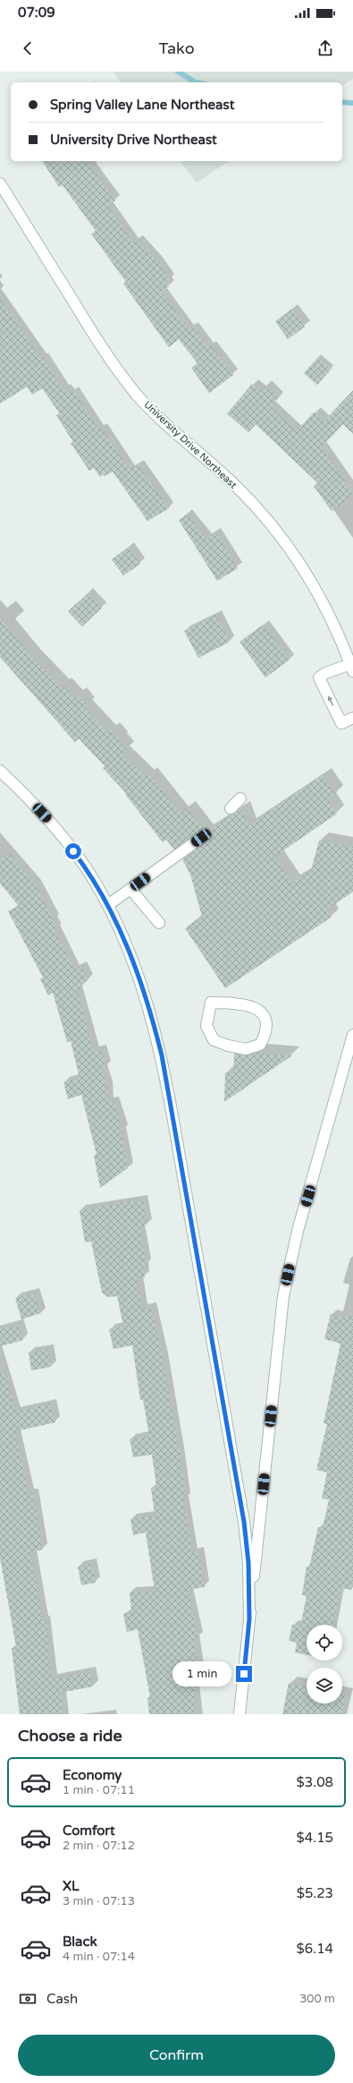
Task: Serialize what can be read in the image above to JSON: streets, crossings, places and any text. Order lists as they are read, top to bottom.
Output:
{
  "streets": {
    "street": ["University Drive Northeast"]
  },
  "page": {
    "status": "07:09",
    "header": "Tako",
    "banner": ["Spring Valley Lane Northeast", "University Drive Northeast"],
    "bubble": "1 min",
    "heading": "Choose a ride",
    "list": [
      {
        "name": "Economy",
        "note": "1 min · 07:11",
        "value": "$3.08"
      },
      {
        "name": "Comfort",
        "note": "2 min · 07:12",
        "value": "$4.15"
      },
      {
        "name": "XL",
        "note": "3 min · 07:13",
        "value": "$5.23"
      },
      {
        "name": "Black",
        "note": "4 min · 07:14",
        "value": "$6.14"
      }
    ],
    "pay": ["Cash", "300 m"],
    "buttons": "Confirm"
  }
}
